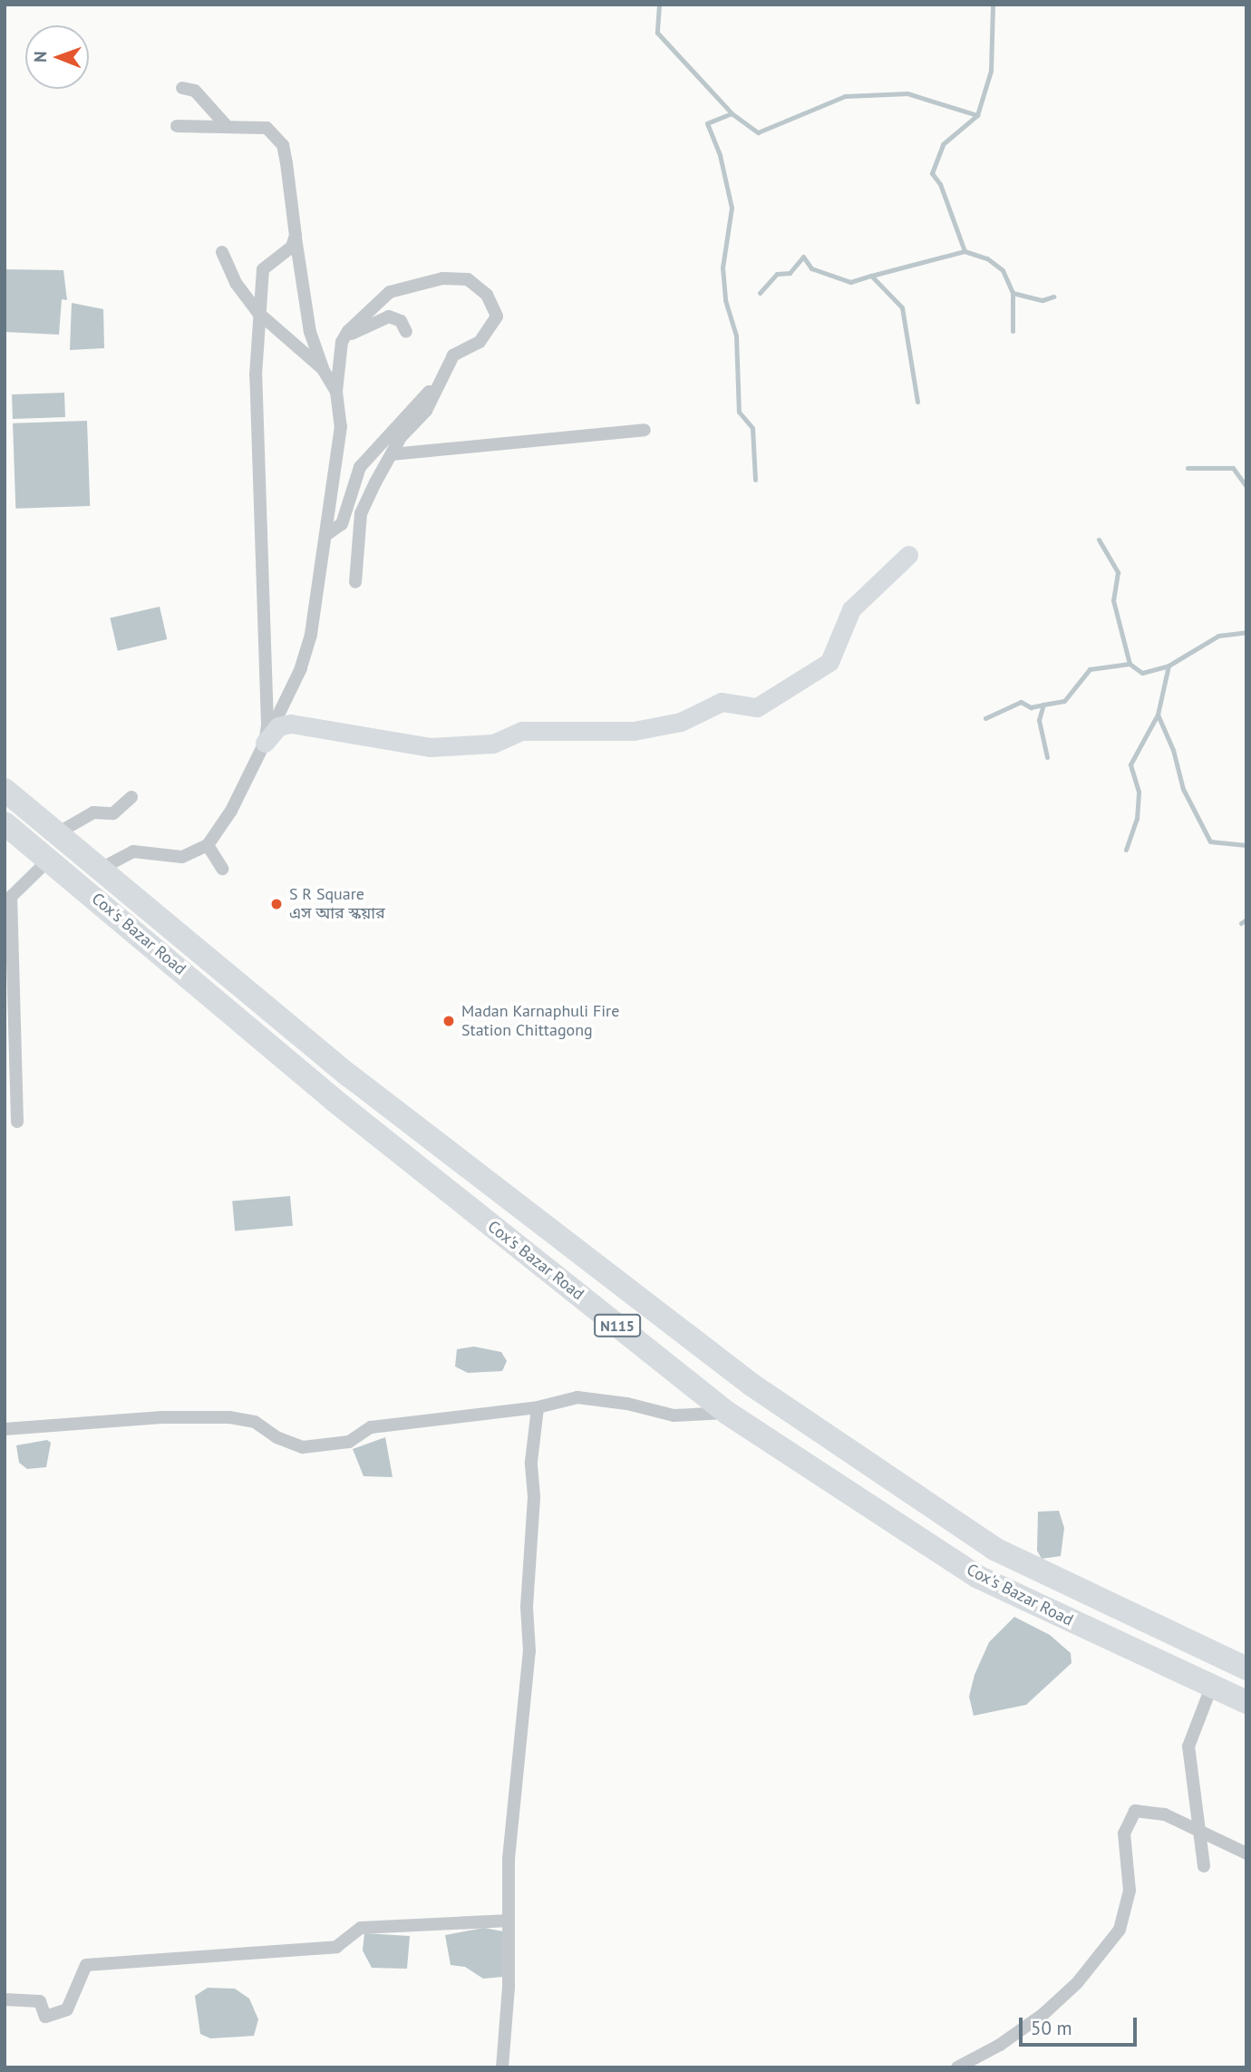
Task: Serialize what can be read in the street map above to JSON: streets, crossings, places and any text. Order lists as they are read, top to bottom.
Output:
{
  "streets": {
    "highway": ["Cox's Bazar Road", "N115"]
  },
  "places": ["S R Square এস আর স্কয়ার", "Madan Karnaphuli Fire Station Chittagong"],
  "scale_bar": "50 m",
  "north": "left"
}
